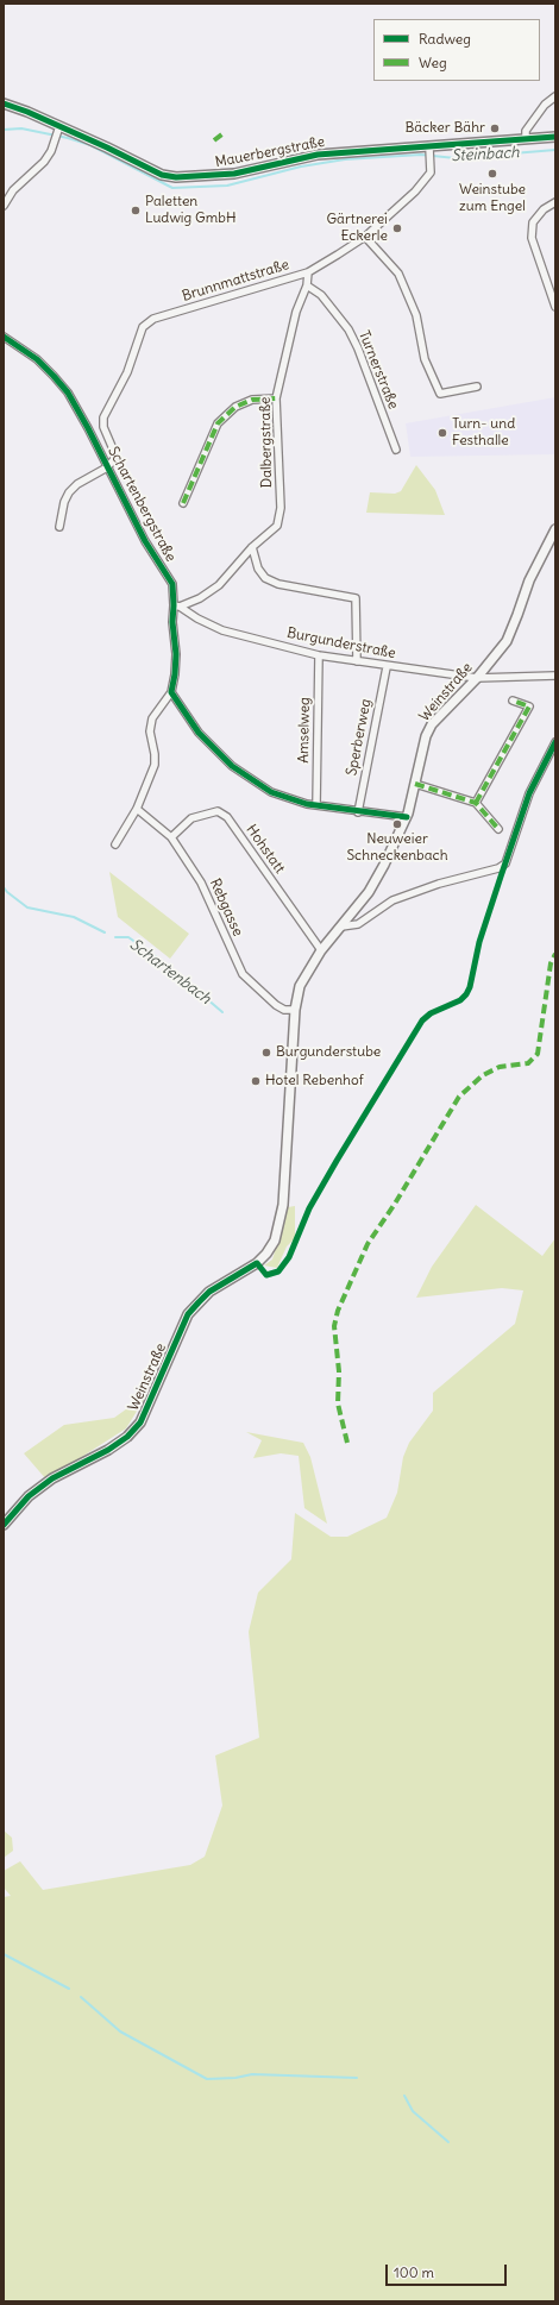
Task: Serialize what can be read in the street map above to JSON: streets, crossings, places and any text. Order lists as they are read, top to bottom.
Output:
{
  "streets": {
    "main road": ["Mauerbergstraße", "Weinstraße"],
    "street": [
      "Brunnmattstraße",
      "Turnerstraße",
      "Dalbergstraße",
      "Schartenbergstraße",
      "Burgunderstraße",
      "Amselweg",
      "Sperberweg",
      "Hohstatt",
      "Rebgasse"
    ]
  },
  "crossings": [
    ["Mauerbergstraße", "Brunnmattstraße"],
    ["Brunnmattstraße", "Dalbergstraße"],
    ["Brunnmattstraße", "Schartenbergstraße"],
    ["Turnerstraße", "Dalbergstraße"],
    ["Dalbergstraße", "Schartenbergstraße"],
    ["Dalbergstraße", "Burgunderstraße"],
    ["Schartenbergstraße", "Burgunderstraße"],
    ["Schartenbergstraße", "Rebgasse"],
    ["Burgunderstraße", "Weinstraße"],
    ["Burgunderstraße", "Amselweg"],
    ["Burgunderstraße", "Sperberweg"],
    ["Weinstraße", "Hohstatt"],
    ["Weinstraße", "Rebgasse"],
    ["Hohstatt", "Rebgasse"]
  ],
  "water": ["Steinbach", "Schartenbach"],
  "places": [
    "Bäcker Bähr",
    "Weinstube zum Engel",
    "Paletten Ludwig GmbH",
    "Gärtnerei Eckerle",
    "Turn- und Festhalle",
    "Neuweier Schneckenbach",
    "Burgunderstube",
    "Hotel Rebenhof"
  ],
  "legend": ["Radweg", "Weg"],
  "scale_bar": "100 m"
}
